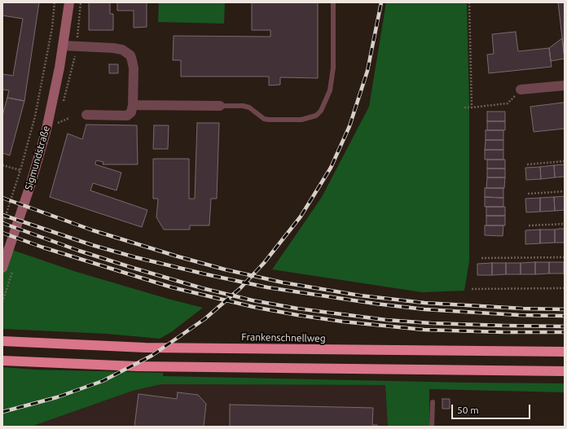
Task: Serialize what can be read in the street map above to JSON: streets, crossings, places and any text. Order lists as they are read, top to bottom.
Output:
{
  "streets": {
    "highway": ["Frankenschnellweg"],
    "main road": ["Sigmundstraße"]
  },
  "scale_bar": "50 m"
}
